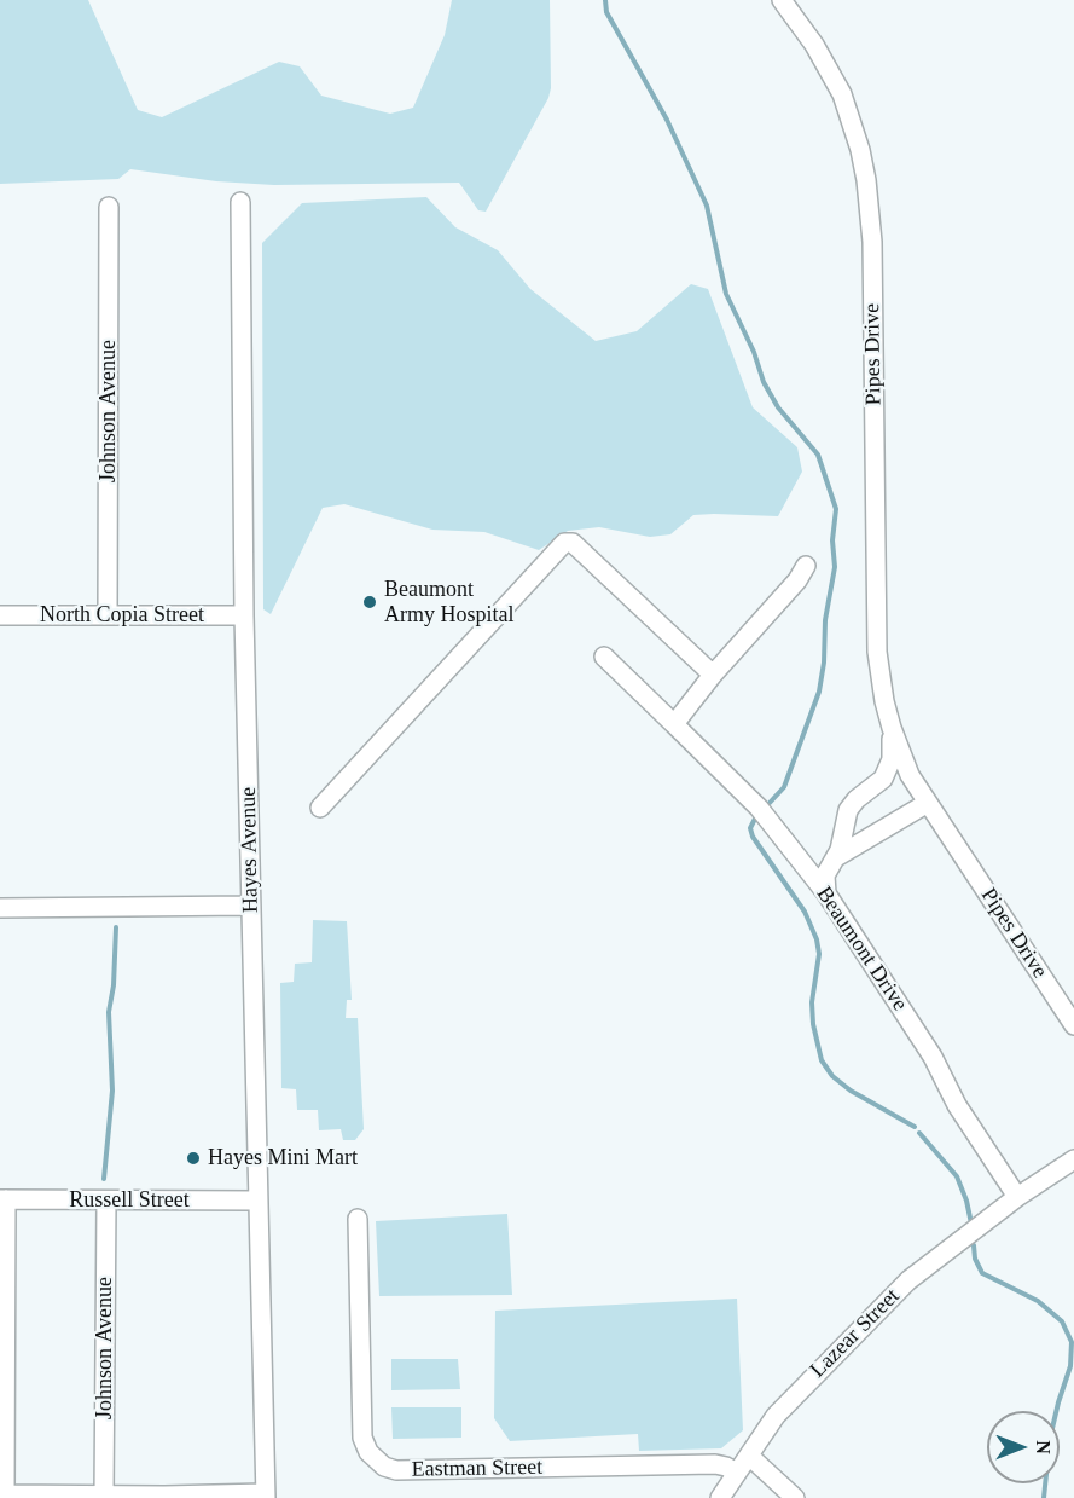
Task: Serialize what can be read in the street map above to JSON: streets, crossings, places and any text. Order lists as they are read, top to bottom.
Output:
{
  "streets": {
    "street": [
      "Pipes Drive",
      "Johnson Avenue",
      "North Copia Street",
      "Hayes Avenue",
      "Beaumont Drive",
      "Russell Street",
      "Lazear Street",
      "Eastman Street"
    ]
  },
  "crossings": [
    ["Pipes Drive", "Beaumont Drive"],
    ["Johnson Avenue", "North Copia Street"],
    ["Johnson Avenue", "Russell Street"],
    ["North Copia Street", "Hayes Avenue"],
    ["Hayes Avenue", "Russell Street"],
    ["Beaumont Drive", "Lazear Street"],
    ["Lazear Street", "Eastman Street"]
  ],
  "places": ["Beaumont Army Hospital", "Hayes Mini Mart"],
  "north": "right"
}
